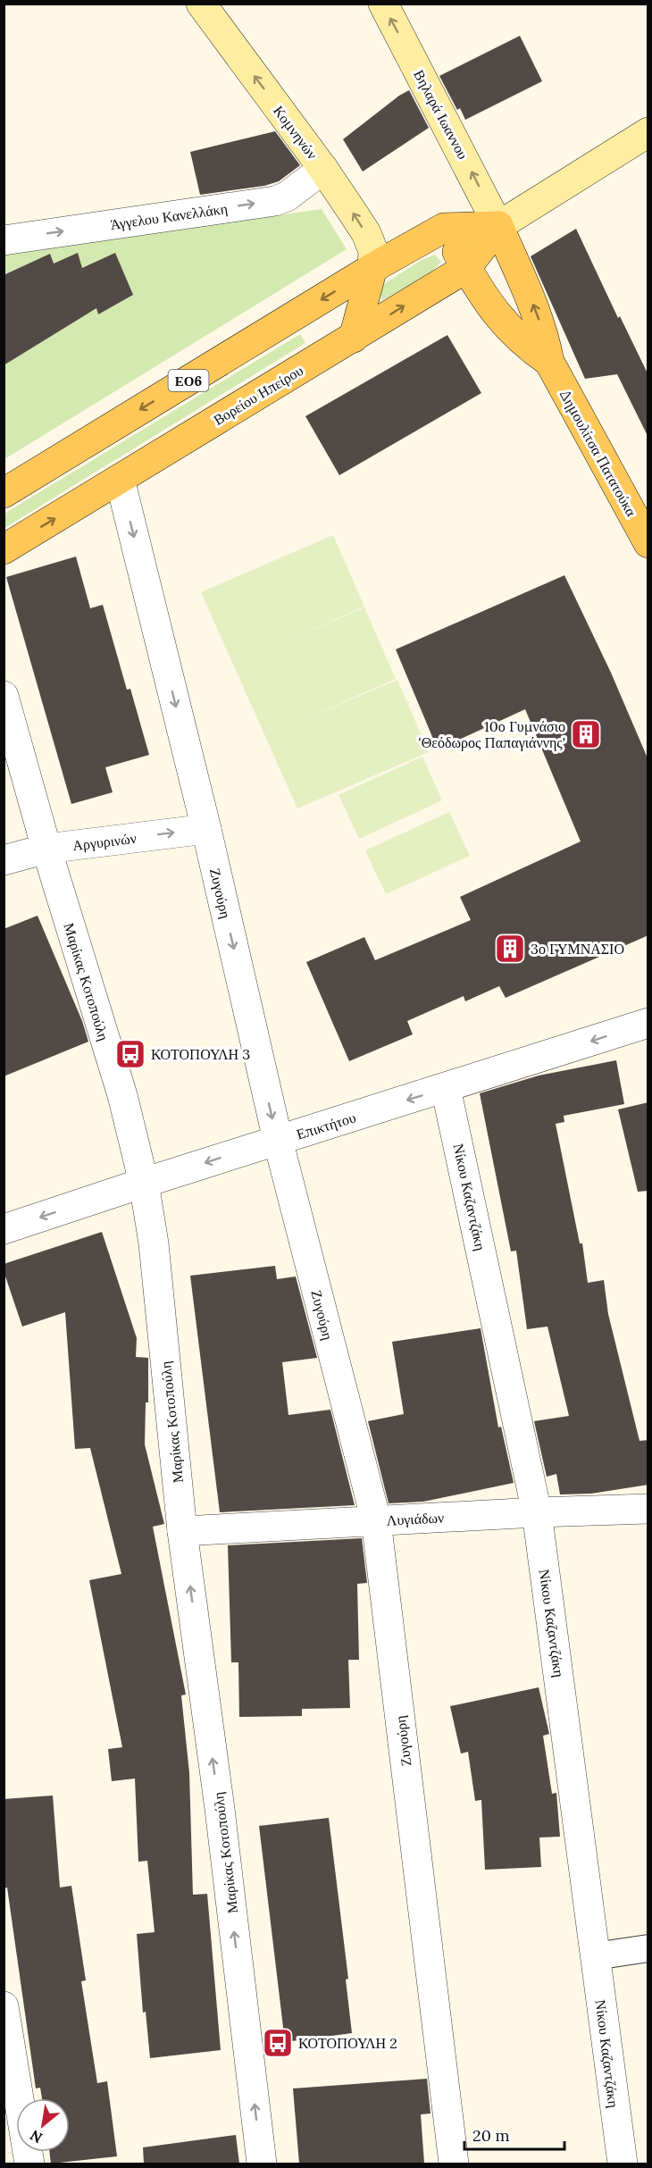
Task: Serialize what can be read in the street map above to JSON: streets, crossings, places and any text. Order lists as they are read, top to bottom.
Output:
{
  "streets": {
    "main road": [
      "Βηλαρά Ιωαννου",
      "Κομνηνών",
      "ΕΟ6",
      "Βορείου Ηπείρου",
      "Δημουλίτσα Πατατούκα"
    ],
    "street": [
      "Άγγελου Κανελλάκη",
      "Αργυρινών",
      "Ζυγούρη",
      "Μαρίκας Κοτοπούλη",
      "Επικτήτου",
      "Νίκου Καζαντζάκη",
      "Λυγιάδων"
    ]
  },
  "crossings": [
    ["Βηλαρά Ιωαννου", "ΕΟ6"],
    ["Βηλαρά Ιωαννου", "Βορείου Ηπείρου"],
    ["Βηλαρά Ιωαννου", "Δημουλίτσα Πατατούκα"],
    ["Κομνηνών", "Άγγελου Κανελλάκη"],
    ["Κομνηνών", "ΕΟ6"],
    ["ΕΟ6", "Βορείου Ηπείρου"],
    ["ΕΟ6", "Δημουλίτσα Πατατούκα"],
    ["Βορείου Ηπείρου", "Δημουλίτσα Πατατούκα"],
    ["Βορείου Ηπείρου", "Ζυγούρη"],
    ["Αργυρινών", "Ζυγούρη"],
    ["Αργυρινών", "Μαρίκας Κοτοπούλη"],
    ["Ζυγούρη", "Επικτήτου"],
    ["Ζυγούρη", "Λυγιάδων"],
    ["Μαρίκας Κοτοπούλη", "Επικτήτου"],
    ["Μαρίκας Κοτοπούλη", "Λυγιάδων"],
    ["Επικτήτου", "Νίκου Καζαντζάκη"],
    ["Νίκου Καζαντζάκη", "Λυγιάδων"]
  ],
  "one_way": [
    "Βηλαρά Ιωαννου",
    "Κομνηνών",
    "Άγγελου Κανελλάκη",
    "Αργυρινών",
    "Ζυγούρη",
    "Μαρίκας Κοτοπούλη",
    "Επικτήτου"
  ],
  "places": {
    "building": ["10ο Γυμνάσιο 'Θεόδωρος Παπαγιάννης'", "3ο ΓΥΜΝΑΣΙΟ"],
    "bus stop": ["ΚΟΤΟΠΟΥΛΗ 3", "ΚΟΤΟΠΟΥΛΗ 2"]
  },
  "scale_bar": "20 m",
  "north": "bottom left"
}
